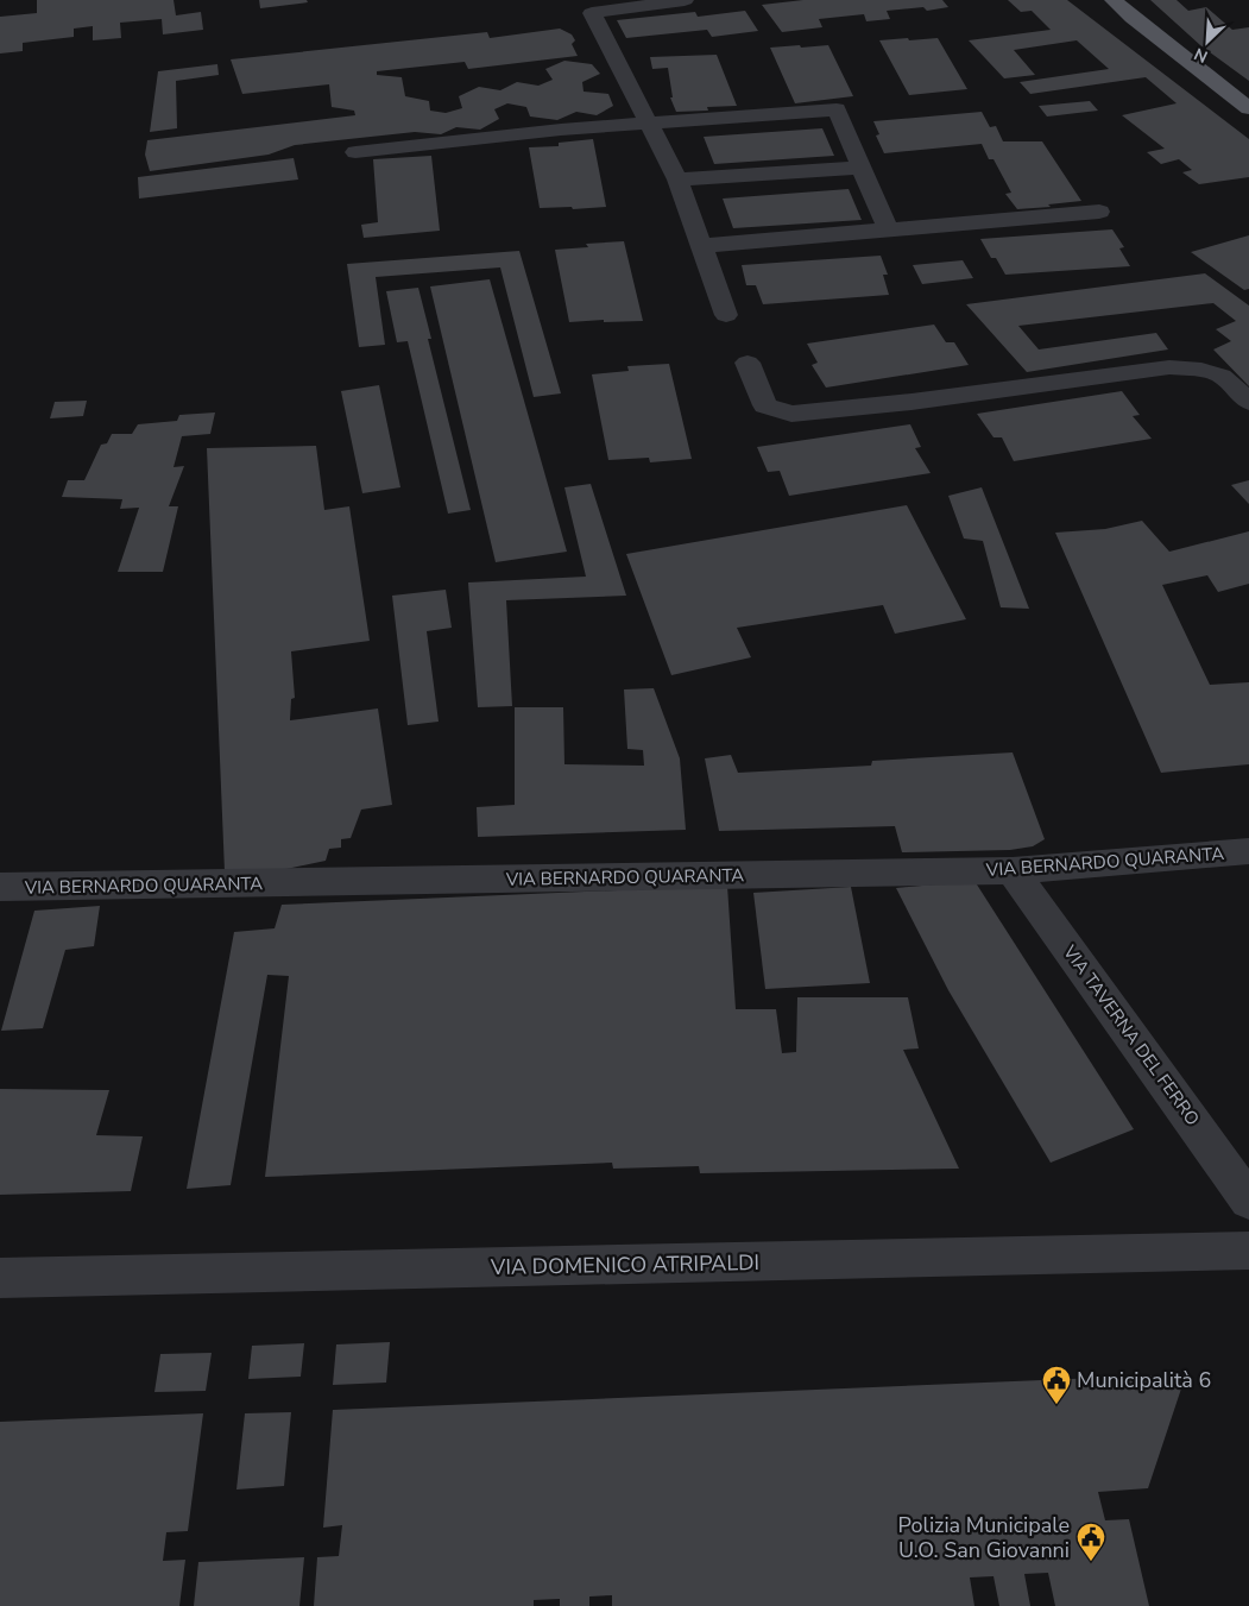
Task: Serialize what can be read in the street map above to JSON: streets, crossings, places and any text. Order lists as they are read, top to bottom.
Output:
{
  "streets": {
    "street": ["VIA BERNARDO QUARANTA", "VIA TAVERNA DEL FERRO", "VIA DOMENICO ATRIPALDI"]
  },
  "crossings": [
    ["VIA BERNARDO QUARANTA", "VIA TAVERNA DEL FERRO"]
  ],
  "places": {
    "public building": ["Municipalità 6", "Polizia Municipale U.O. San Giovanni"]
  },
  "north": "bottom left"
}
